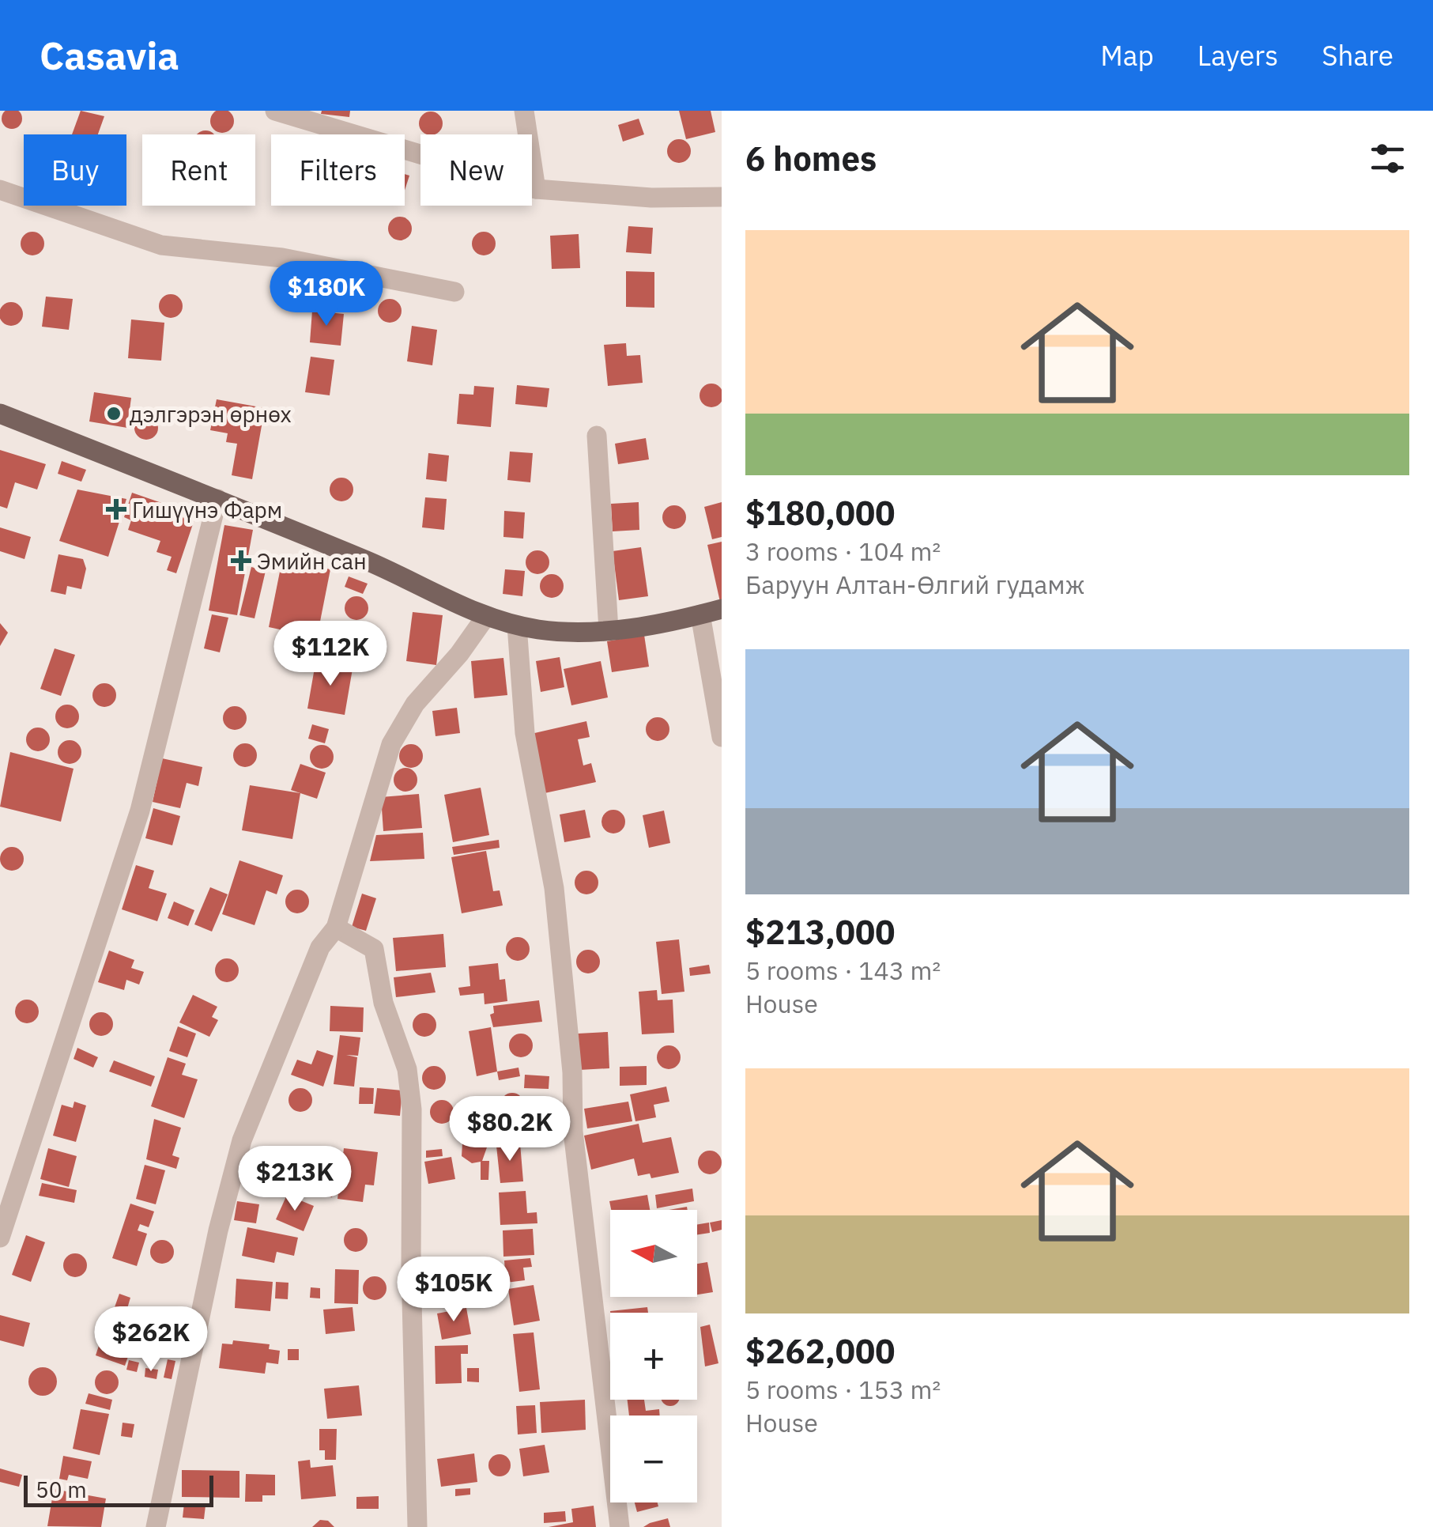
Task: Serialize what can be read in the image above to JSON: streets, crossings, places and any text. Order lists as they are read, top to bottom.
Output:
{
  "places": {
    "other": ["дэлгэрэн өрнөх"],
    "health": ["Гишүүнэ Фарм", "Эмийн сан"]
  },
  "scale_bar": "50 m",
  "north": "left",
  "page": {
    "header": "Casavia",
    "nav": ["Map", "Layers", "Share"],
    "heading": "6 homes",
    "chip": [
      "Buy",
      "Rent",
      "Filters",
      "New"
    ],
    "list": [
      {
        "name": "$180,000",
        "note": "3 rooms · 104 m² · Баруун Алтан-Өлгий гудамж"
      },
      {
        "name": "$213,000",
        "note": "5 rooms · 143 m² · House"
      },
      {
        "name": "$262,000",
        "note": "5 rooms · 153 m² · House"
      }
    ],
    "price": [
      "$180K",
      "$112K",
      "$80.2K",
      "$213K",
      "$105K",
      "$262K"
    ],
    "map_buttons": ["+", "−"],
    "scale": "50 m"
  }
}
